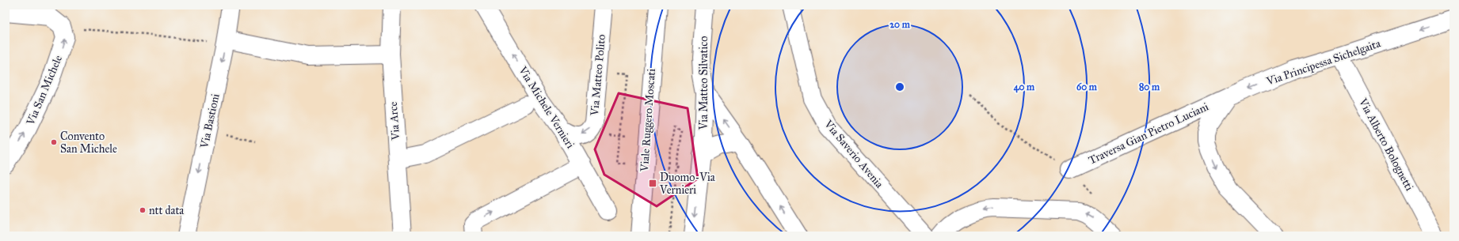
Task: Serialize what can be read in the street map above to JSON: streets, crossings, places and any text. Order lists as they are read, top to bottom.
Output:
{
  "streets": {
    "street": [
      "Via Principessa Sichelgaita",
      "Via Matteo Polito",
      "Via Matteo Silvatico",
      "Via San Michele",
      "Via Michele Vernieri",
      "Viale Ruggero Moscati",
      "Via Bastioni",
      "Via Arce",
      "Traversa Gian Pietro Luciani",
      "Via Alberto Bolognetti",
      "Via Saverio Avenia"
    ]
  },
  "crossings": [
    ["Via Principessa Sichelgaita", "Traversa Gian Pietro Luciani"],
    ["Via Principessa Sichelgaita", "Via Alberto Bolognetti"],
    ["Via Matteo Polito", "Via Michele Vernieri"]
  ],
  "one_way": [
    "Via Principessa Sichelgaita",
    "Via Matteo Polito",
    "Via Michele Vernieri",
    "Via Bastioni"
  ],
  "places": {
    "other": ["Convento San Michele", "ntt data"],
    "transit": ["Duomo-Via Vernieri"]
  },
  "rings": [
    "20 m",
    "40 m",
    "60 m",
    "80 m"
  ]
}
